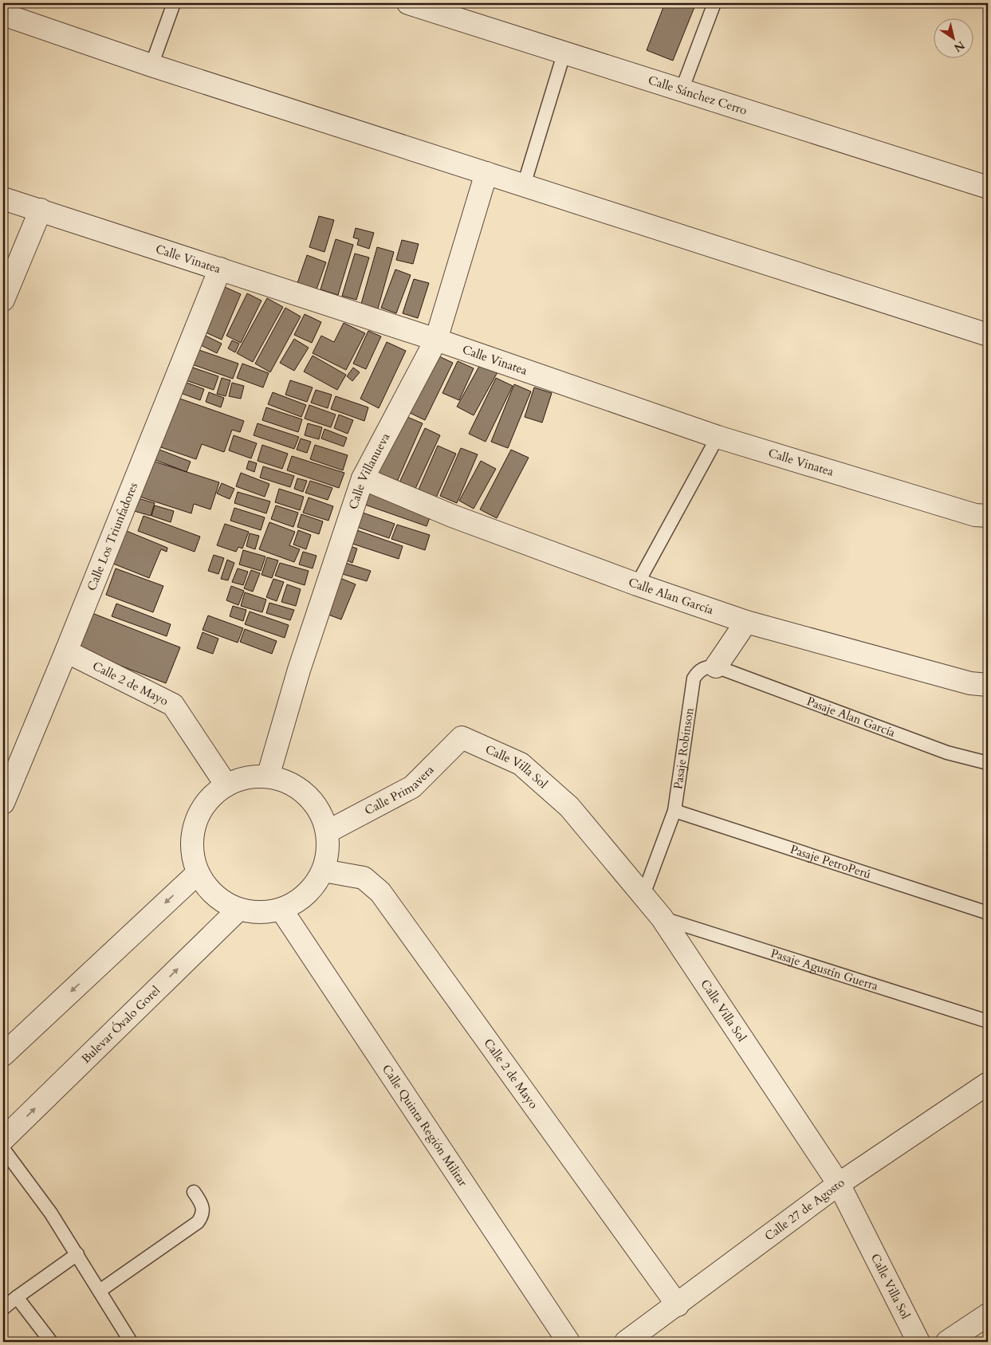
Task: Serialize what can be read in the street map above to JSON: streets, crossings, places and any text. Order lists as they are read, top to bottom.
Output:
{
  "streets": {
    "street": [
      "Calle Sánchez Cerro",
      "Calle Vinatea",
      "Calle Villanueva",
      "Calle Los Triunfadores",
      "Calle Alan García",
      "Calle 2 de Mayo",
      "Calle Villa Sol",
      "Calle Primavera",
      "Bulevar Óvalo Gorel",
      "Calle Quinta Región Militar",
      "Calle 27 de Agosto"
    ],
    "lane": [
      "Pasaje Alan García",
      "Pasaje Robinson",
      "Pasaje PetroPerú",
      "Pasaje Agustín Guerra"
    ]
  },
  "crossings": [
    ["Calle Vinatea", "Calle Villanueva"],
    ["Calle Vinatea", "Calle Los Triunfadores"],
    ["Calle Villanueva", "Calle Alan García"],
    ["Calle Villanueva", "Calle 2 de Mayo"],
    ["Calle Villanueva", "Calle Primavera"],
    ["Calle Villanueva", "Bulevar Óvalo Gorel"],
    ["Calle Villanueva", "Calle Quinta Región Militar"],
    ["Calle Los Triunfadores", "Calle 2 de Mayo"],
    ["Calle 2 de Mayo", "Calle Primavera"],
    ["Calle 2 de Mayo", "Bulevar Óvalo Gorel"],
    ["Calle 2 de Mayo", "Calle Quinta Región Militar"],
    ["Calle 2 de Mayo", "Calle 27 de Agosto"],
    ["Pasaje Alan García", "Pasaje Robinson"],
    ["Pasaje Robinson", "Calle Villa Sol"],
    ["Pasaje Robinson", "Pasaje PetroPerú"],
    ["Calle Villa Sol", "Calle Primavera"],
    ["Calle Villa Sol", "Pasaje Agustín Guerra"],
    ["Calle Villa Sol", "Calle 27 de Agosto"],
    ["Calle Primavera", "Bulevar Óvalo Gorel"],
    ["Calle Primavera", "Calle Quinta Región Militar"],
    ["Bulevar Óvalo Gorel", "Calle Quinta Región Militar"]
  ],
  "north": "bottom right"
}
